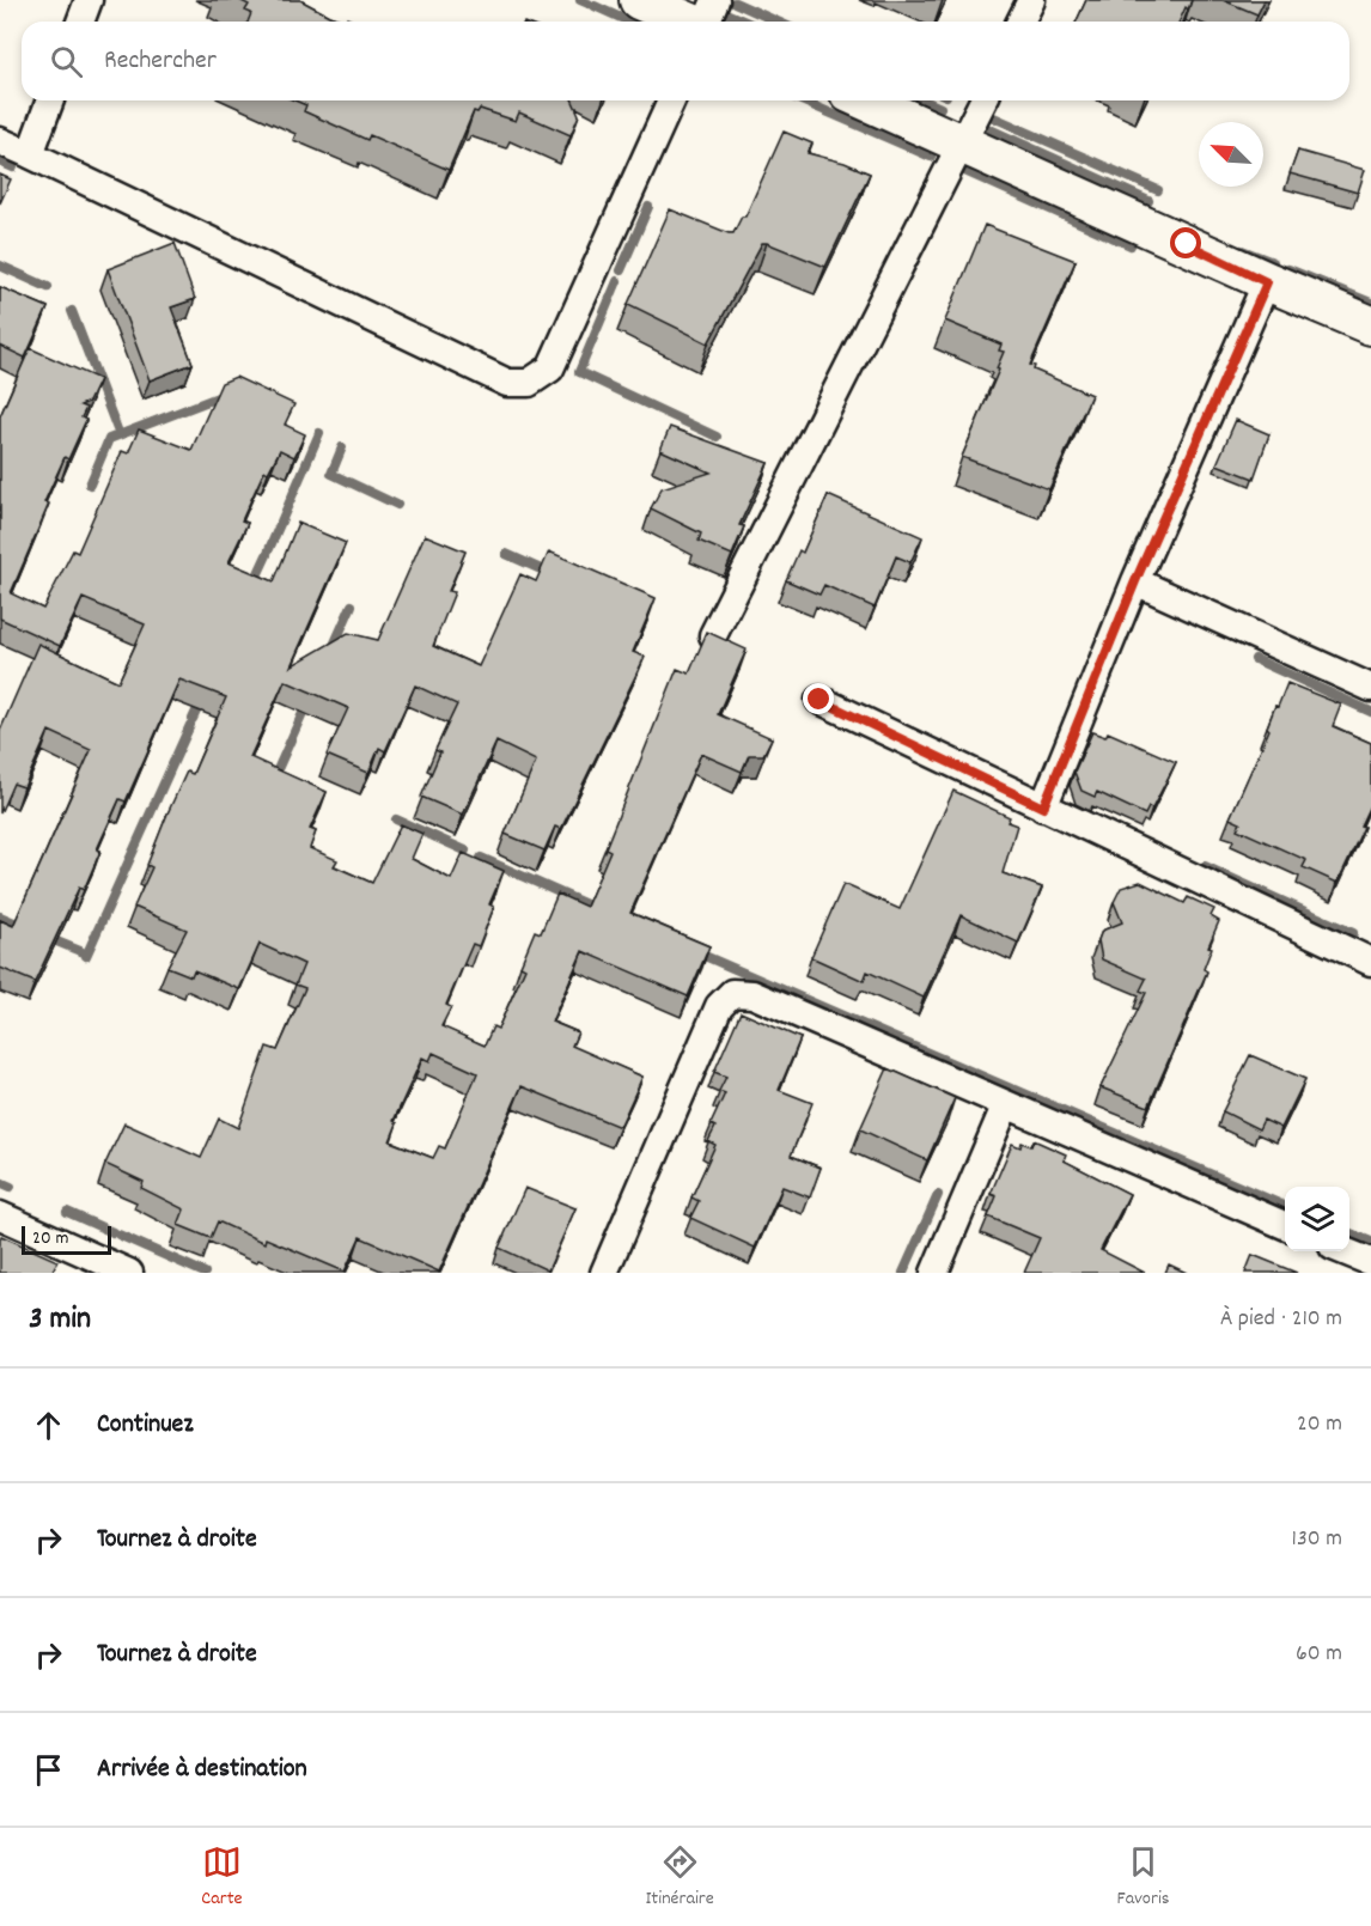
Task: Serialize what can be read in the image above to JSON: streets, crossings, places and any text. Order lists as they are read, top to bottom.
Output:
{
  "scale_bar": "20 m",
  "north": "top left",
  "page": {
    "search": "Rechercher",
    "scale": "20 m",
    "heading": ["3 min", "À pied · 210 m"],
    "list": [
      ["Continuez", "20 m"],
      ["Tournez à droite", "130 m"],
      ["Tournez à droite", "60 m"],
      "Arrivée à destination"
    ],
    "nav": ["Carte", "Itinéraire", "Favoris"]
  }
}
